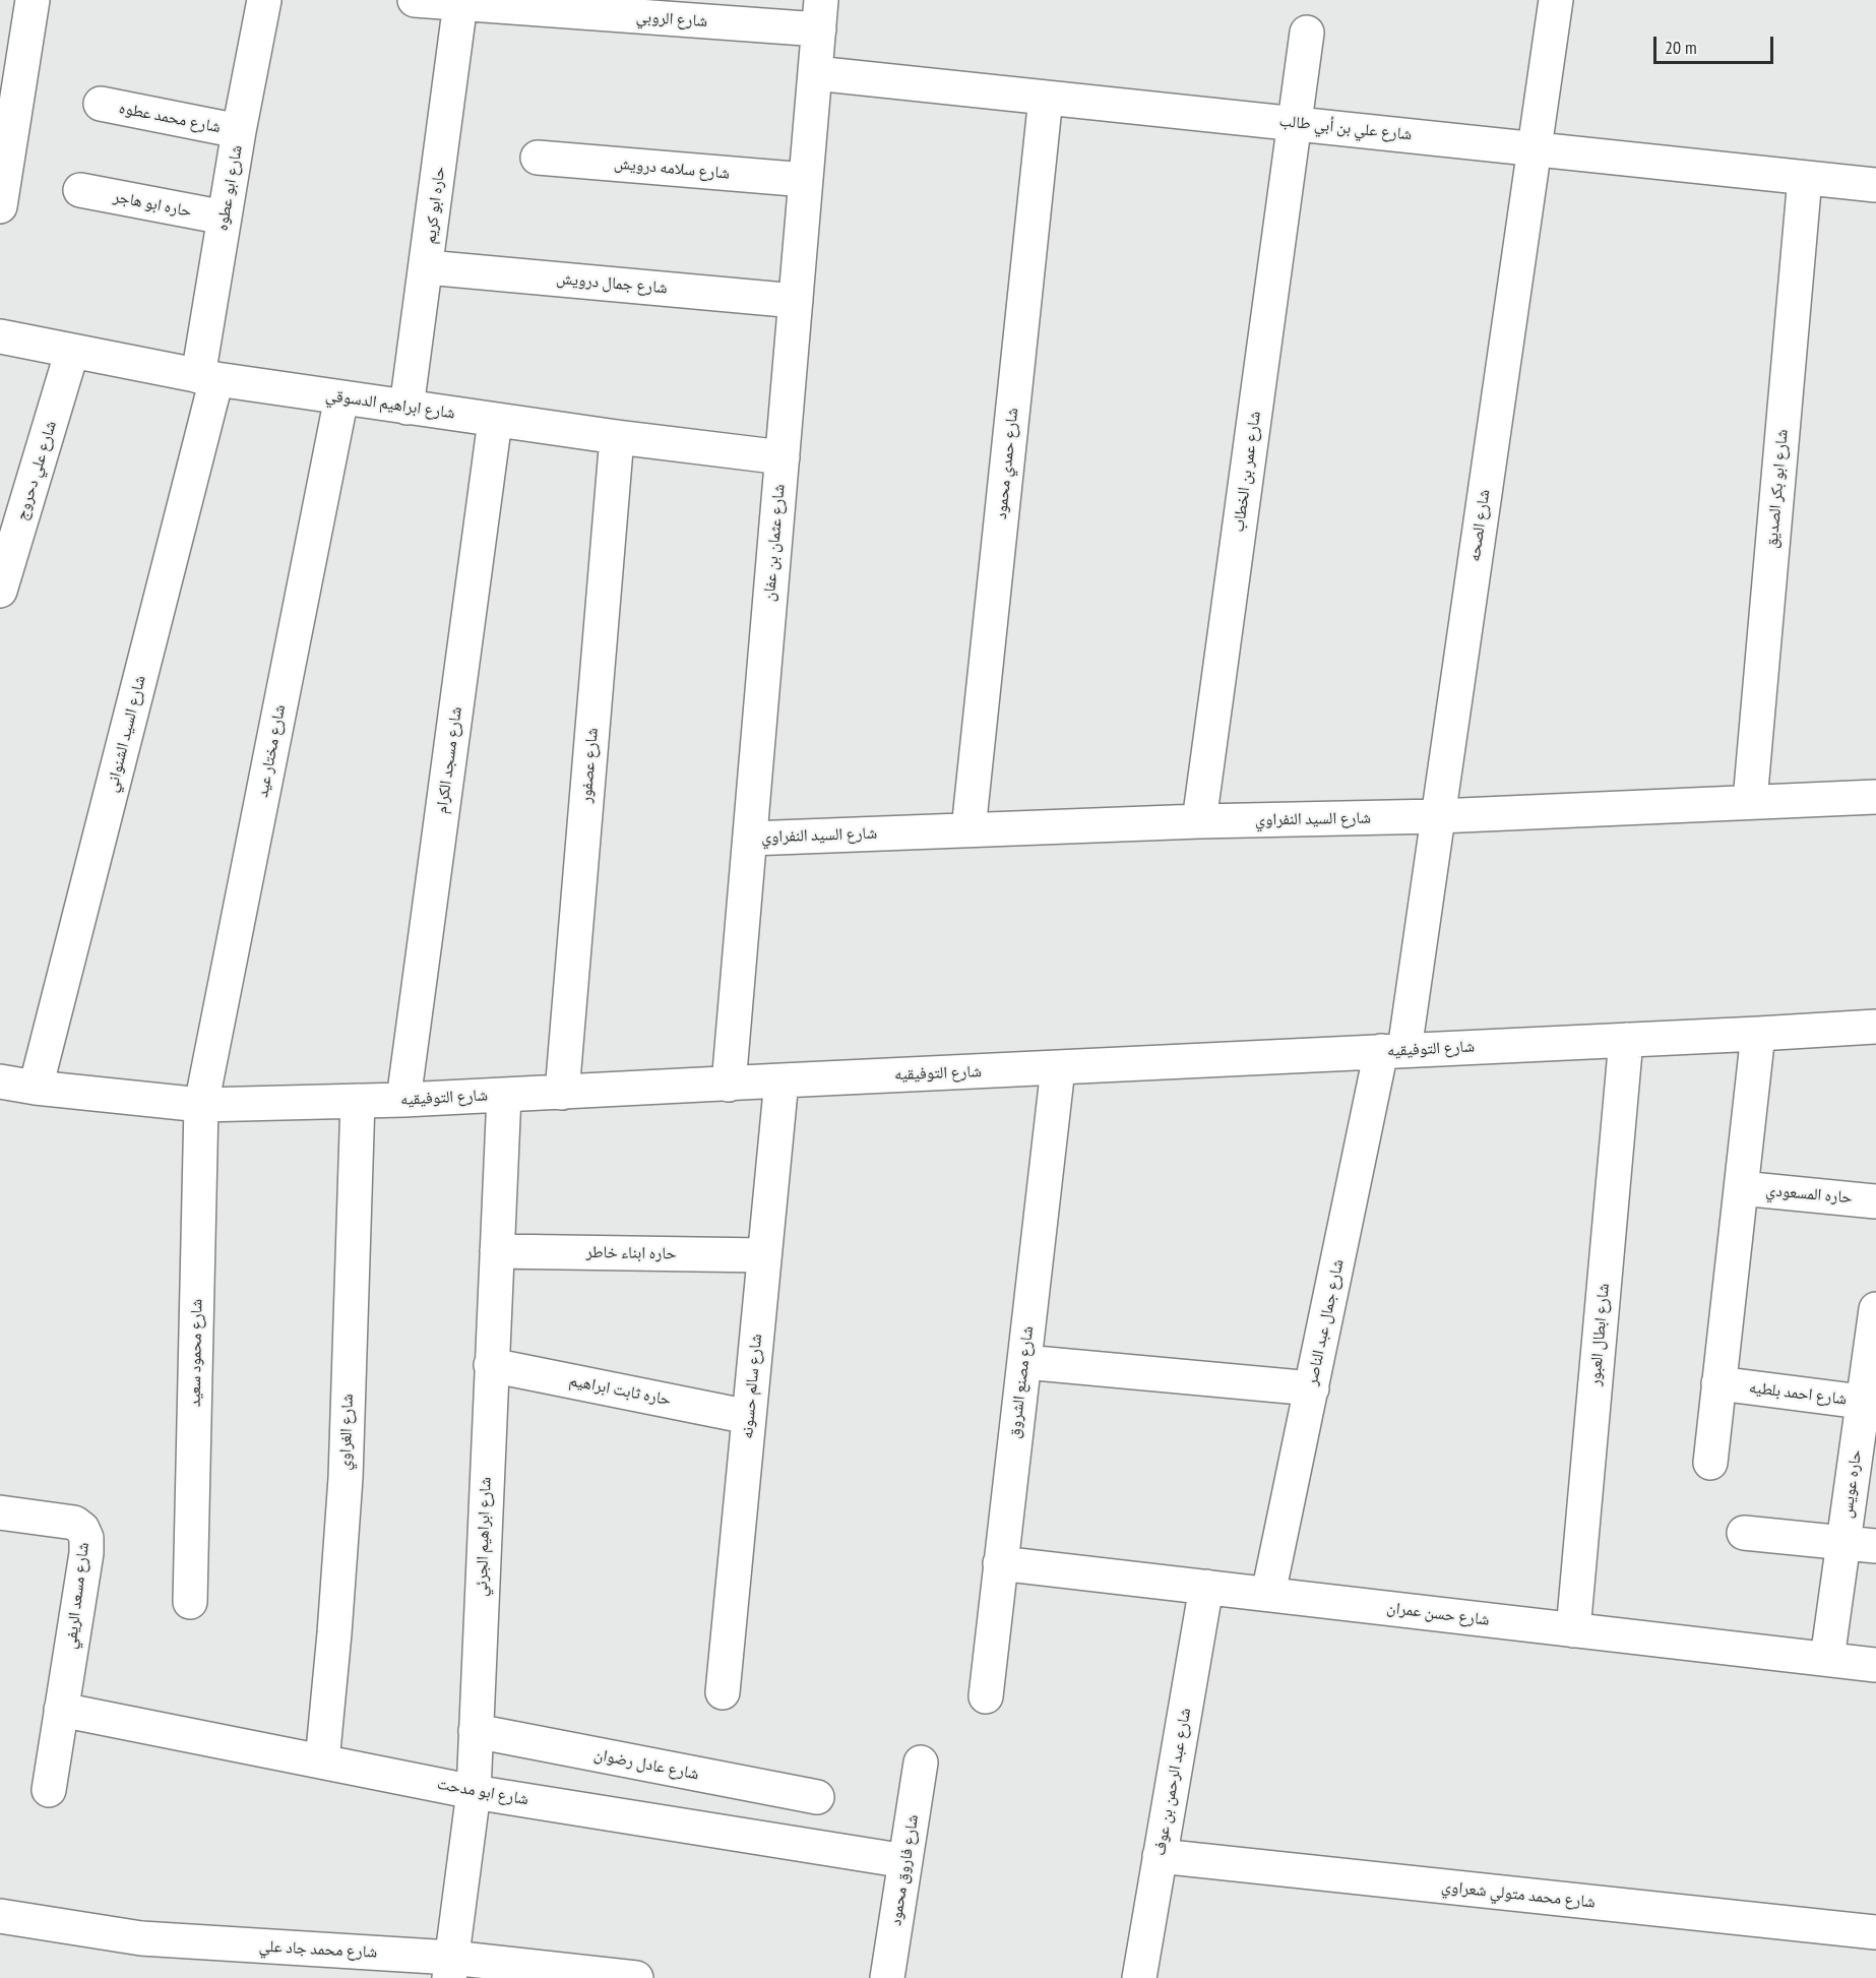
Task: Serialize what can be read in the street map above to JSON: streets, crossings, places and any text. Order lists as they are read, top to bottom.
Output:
{
  "streets": {
    "street": [
      "شارع الروبي",
      "شارع محمد عطوه",
      "شارع علي بن أبي طالب",
      "شارع سلامه درويش",
      "شارع ابو عطوه",
      "حاره ابو هاجر",
      "حاره ابو كريم",
      "شارع جمال درويش",
      "شارع ابراهيم الدسوقي",
      "شارع حمدي محمود",
      "شارع علي دحروج",
      "شارع عمر بن الخطاب",
      "شارع ابو بكر الصديق",
      "شارع الصحه",
      "شارع عثمان بن عفان",
      "شارع السيد الشنواني",
      "شارع مختار عيد",
      "شارع مسجد الكرام",
      "شارع عصفور",
      "شارع السيد النفراوي",
      "شارع التوفيقيه",
      "حاره المسعودي",
      "حاره ابناء خاطر",
      "شارع جمال عبد الناصر",
      "شارع ابطال العبور",
      "شارع محمود سعيد",
      "شارع مصنع الشروق",
      "شارع سالم حسونه",
      "حاره ثابت ابراهيم",
      "شارع احمد بلطيه",
      "شارع الغراوي",
      "حاره عويس",
      "شارع ابراهيم الجرئي",
      "شارع مسعد الريفي",
      "شارع حسن عمران",
      "شارع عادل رضوان",
      "شارع عبد الرحمن بن عوف",
      "شارع ابو مدحت",
      "شارع فاروق محمود",
      "شارع محمد متولي شعراوي",
      "شارع محمد جاد علي"
    ]
  },
  "crossings": [
    ["شارع الروبي", "حاره ابو كريم"],
    ["شارع الروبي", "شارع عثمان بن عفان"],
    ["شارع محمد عطوه", "شارع ابو عطوه"],
    ["شارع علي بن أبي طالب", "شارع حمدي محمود"],
    ["شارع علي بن أبي طالب", "شارع عمر بن الخطاب"],
    ["شارع علي بن أبي طالب", "شارع ابو بكر الصديق"],
    ["شارع علي بن أبي طالب", "شارع الصحه"],
    ["شارع علي بن أبي طالب", "شارع عثمان بن عفان"],
    ["شارع سلامه درويش", "شارع عثمان بن عفان"],
    ["شارع ابو عطوه", "حاره ابو هاجر"],
    ["شارع ابو عطوه", "شارع ابراهيم الدسوقي"],
    ["شارع ابو عطوه", "شارع السيد الشنواني"],
    ["حاره ابو كريم", "شارع جمال درويش"],
    ["حاره ابو كريم", "شارع ابراهيم الدسوقي"],
    ["شارع جمال درويش", "شارع عثمان بن عفان"],
    ["شارع ابراهيم الدسوقي", "شارع علي دحروج"],
    ["شارع ابراهيم الدسوقي", "شارع عثمان بن عفان"],
    ["شارع ابراهيم الدسوقي", "شارع السيد الشنواني"],
    ["شارع ابراهيم الدسوقي", "شارع مختار عيد"],
    ["شارع ابراهيم الدسوقي", "شارع مسجد الكرام"],
    ["شارع ابراهيم الدسوقي", "شارع عصفور"],
    ["شارع حمدي محمود", "شارع السيد النفراوي"],
    ["شارع عمر بن الخطاب", "شارع السيد النفراوي"],
    ["شارع ابو بكر الصديق", "شارع السيد النفراوي"],
    ["شارع الصحه", "شارع السيد النفراوي"],
    ["شارع الصحه", "شارع التوفيقيه"],
    ["شارع الصحه", "شارع جمال عبد الناصر"],
    ["شارع عثمان بن عفان", "شارع السيد النفراوي"],
    ["شارع عثمان بن عفان", "شارع التوفيقيه"],
    ["شارع السيد الشنواني", "شارع التوفيقيه"],
    ["شارع مختار عيد", "شارع التوفيقيه"],
    ["شارع مختار عيد", "شارع محمود سعيد"],
    ["شارع مسجد الكرام", "شارع التوفيقيه"],
    ["شارع عصفور", "شارع التوفيقيه"],
    ["شارع التوفيقيه", "شارع جمال عبد الناصر"],
    ["شارع التوفيقيه", "شارع ابطال العبور"],
    ["شارع التوفيقيه", "شارع محمود سعيد"],
    ["شارع التوفيقيه", "شارع مصنع الشروق"],
    ["شارع التوفيقيه", "شارع سالم حسونه"],
    ["شارع التوفيقيه", "شارع الغراوي"],
    ["شارع التوفيقيه", "شارع ابراهيم الجرئي"],
    ["حاره ابناء خاطر", "شارع سالم حسونه"],
    ["حاره ابناء خاطر", "شارع ابراهيم الجرئي"],
    ["شارع جمال عبد الناصر", "شارع حسن عمران"],
    ["شارع ابطال العبور", "شارع حسن عمران"],
    ["شارع مصنع الشروق", "شارع حسن عمران"],
    ["شارع سالم حسونه", "حاره ثابت ابراهيم"],
    ["حاره ثابت ابراهيم", "شارع ابراهيم الجرئي"],
    ["شارع احمد بلطيه", "حاره عويس"],
    ["شارع الغراوي", "شارع ابو مدحت"],
    ["حاره عويس", "شارع حسن عمران"],
    ["شارع ابراهيم الجرئي", "شارع عادل رضوان"],
    ["شارع ابراهيم الجرئي", "شارع ابو مدحت"],
    ["شارع ابراهيم الجرئي", "شارع محمد جاد علي"],
    ["شارع مسعد الريفي", "شارع ابو مدحت"],
    ["شارع حسن عمران", "شارع عبد الرحمن بن عوف"],
    ["شارع عبد الرحمن بن عوف", "شارع محمد متولي شعراوي"],
    ["شارع ابو مدحت", "شارع فاروق محمود"]
  ],
  "scale_bar": "20 m"
}
